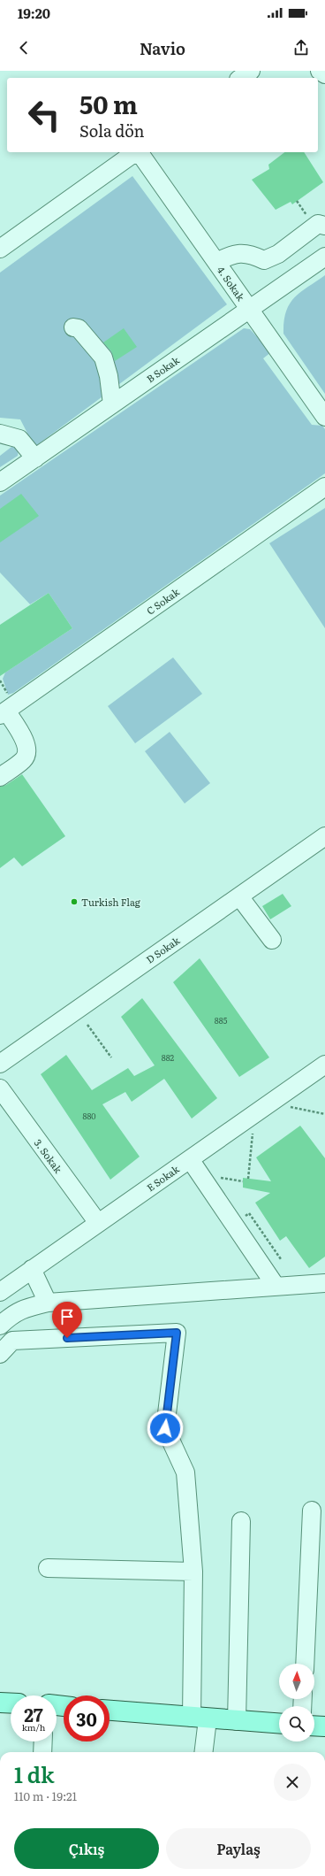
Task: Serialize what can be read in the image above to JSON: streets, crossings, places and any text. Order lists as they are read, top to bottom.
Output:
{
  "streets": {
    "street": [
      "4. Sokak",
      "B Sokak",
      "C Sokak",
      "D Sokak",
      "3. Sokak",
      "E Sokak"
    ]
  },
  "crossings": [
    ["4. Sokak", "B Sokak"],
    ["3. Sokak", "E Sokak"]
  ],
  "places": ["Turkish Flag"],
  "house_numbers": ["885", "882", "880"],
  "north": "top",
  "page": {
    "status": "19:20",
    "header": "Navio",
    "turn": ["50 m", "Sola dön"],
    "speed": "27 km/h",
    "limit": "30",
    "heading": ["1 dk", "110 m · 19:21"],
    "buttons": ["Çıkış", "Paylaş"]
  }
}
